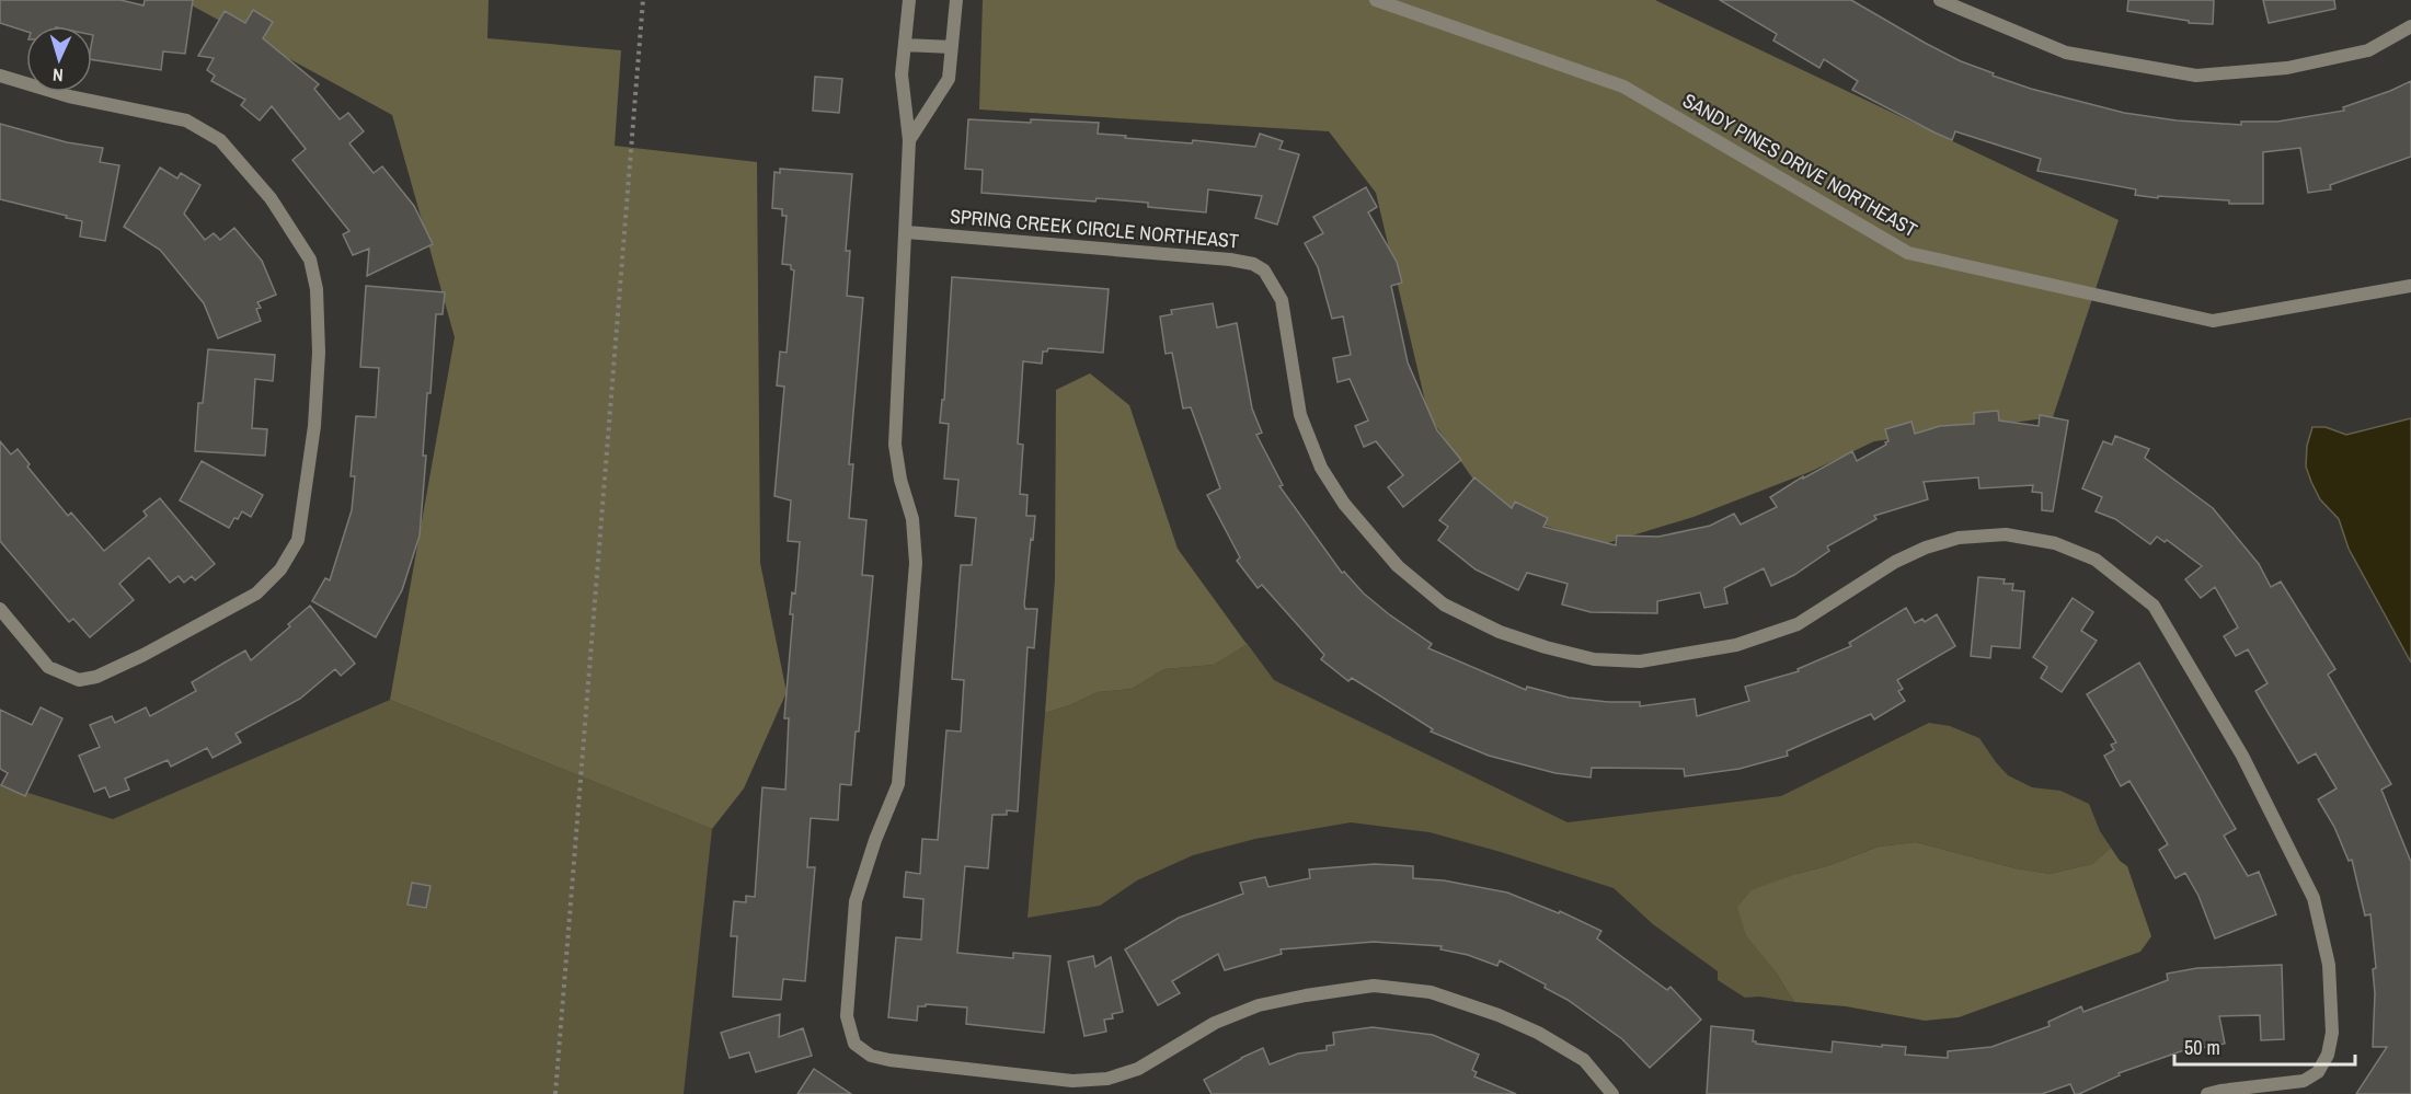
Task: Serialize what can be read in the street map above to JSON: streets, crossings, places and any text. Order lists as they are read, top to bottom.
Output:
{
  "streets": {
    "street": ["SANDY PINES DRIVE NORTHEAST", "SPRING CREEK CIRCLE NORTHEAST"]
  },
  "scale_bar": "50 m",
  "north": "bottom"
}
